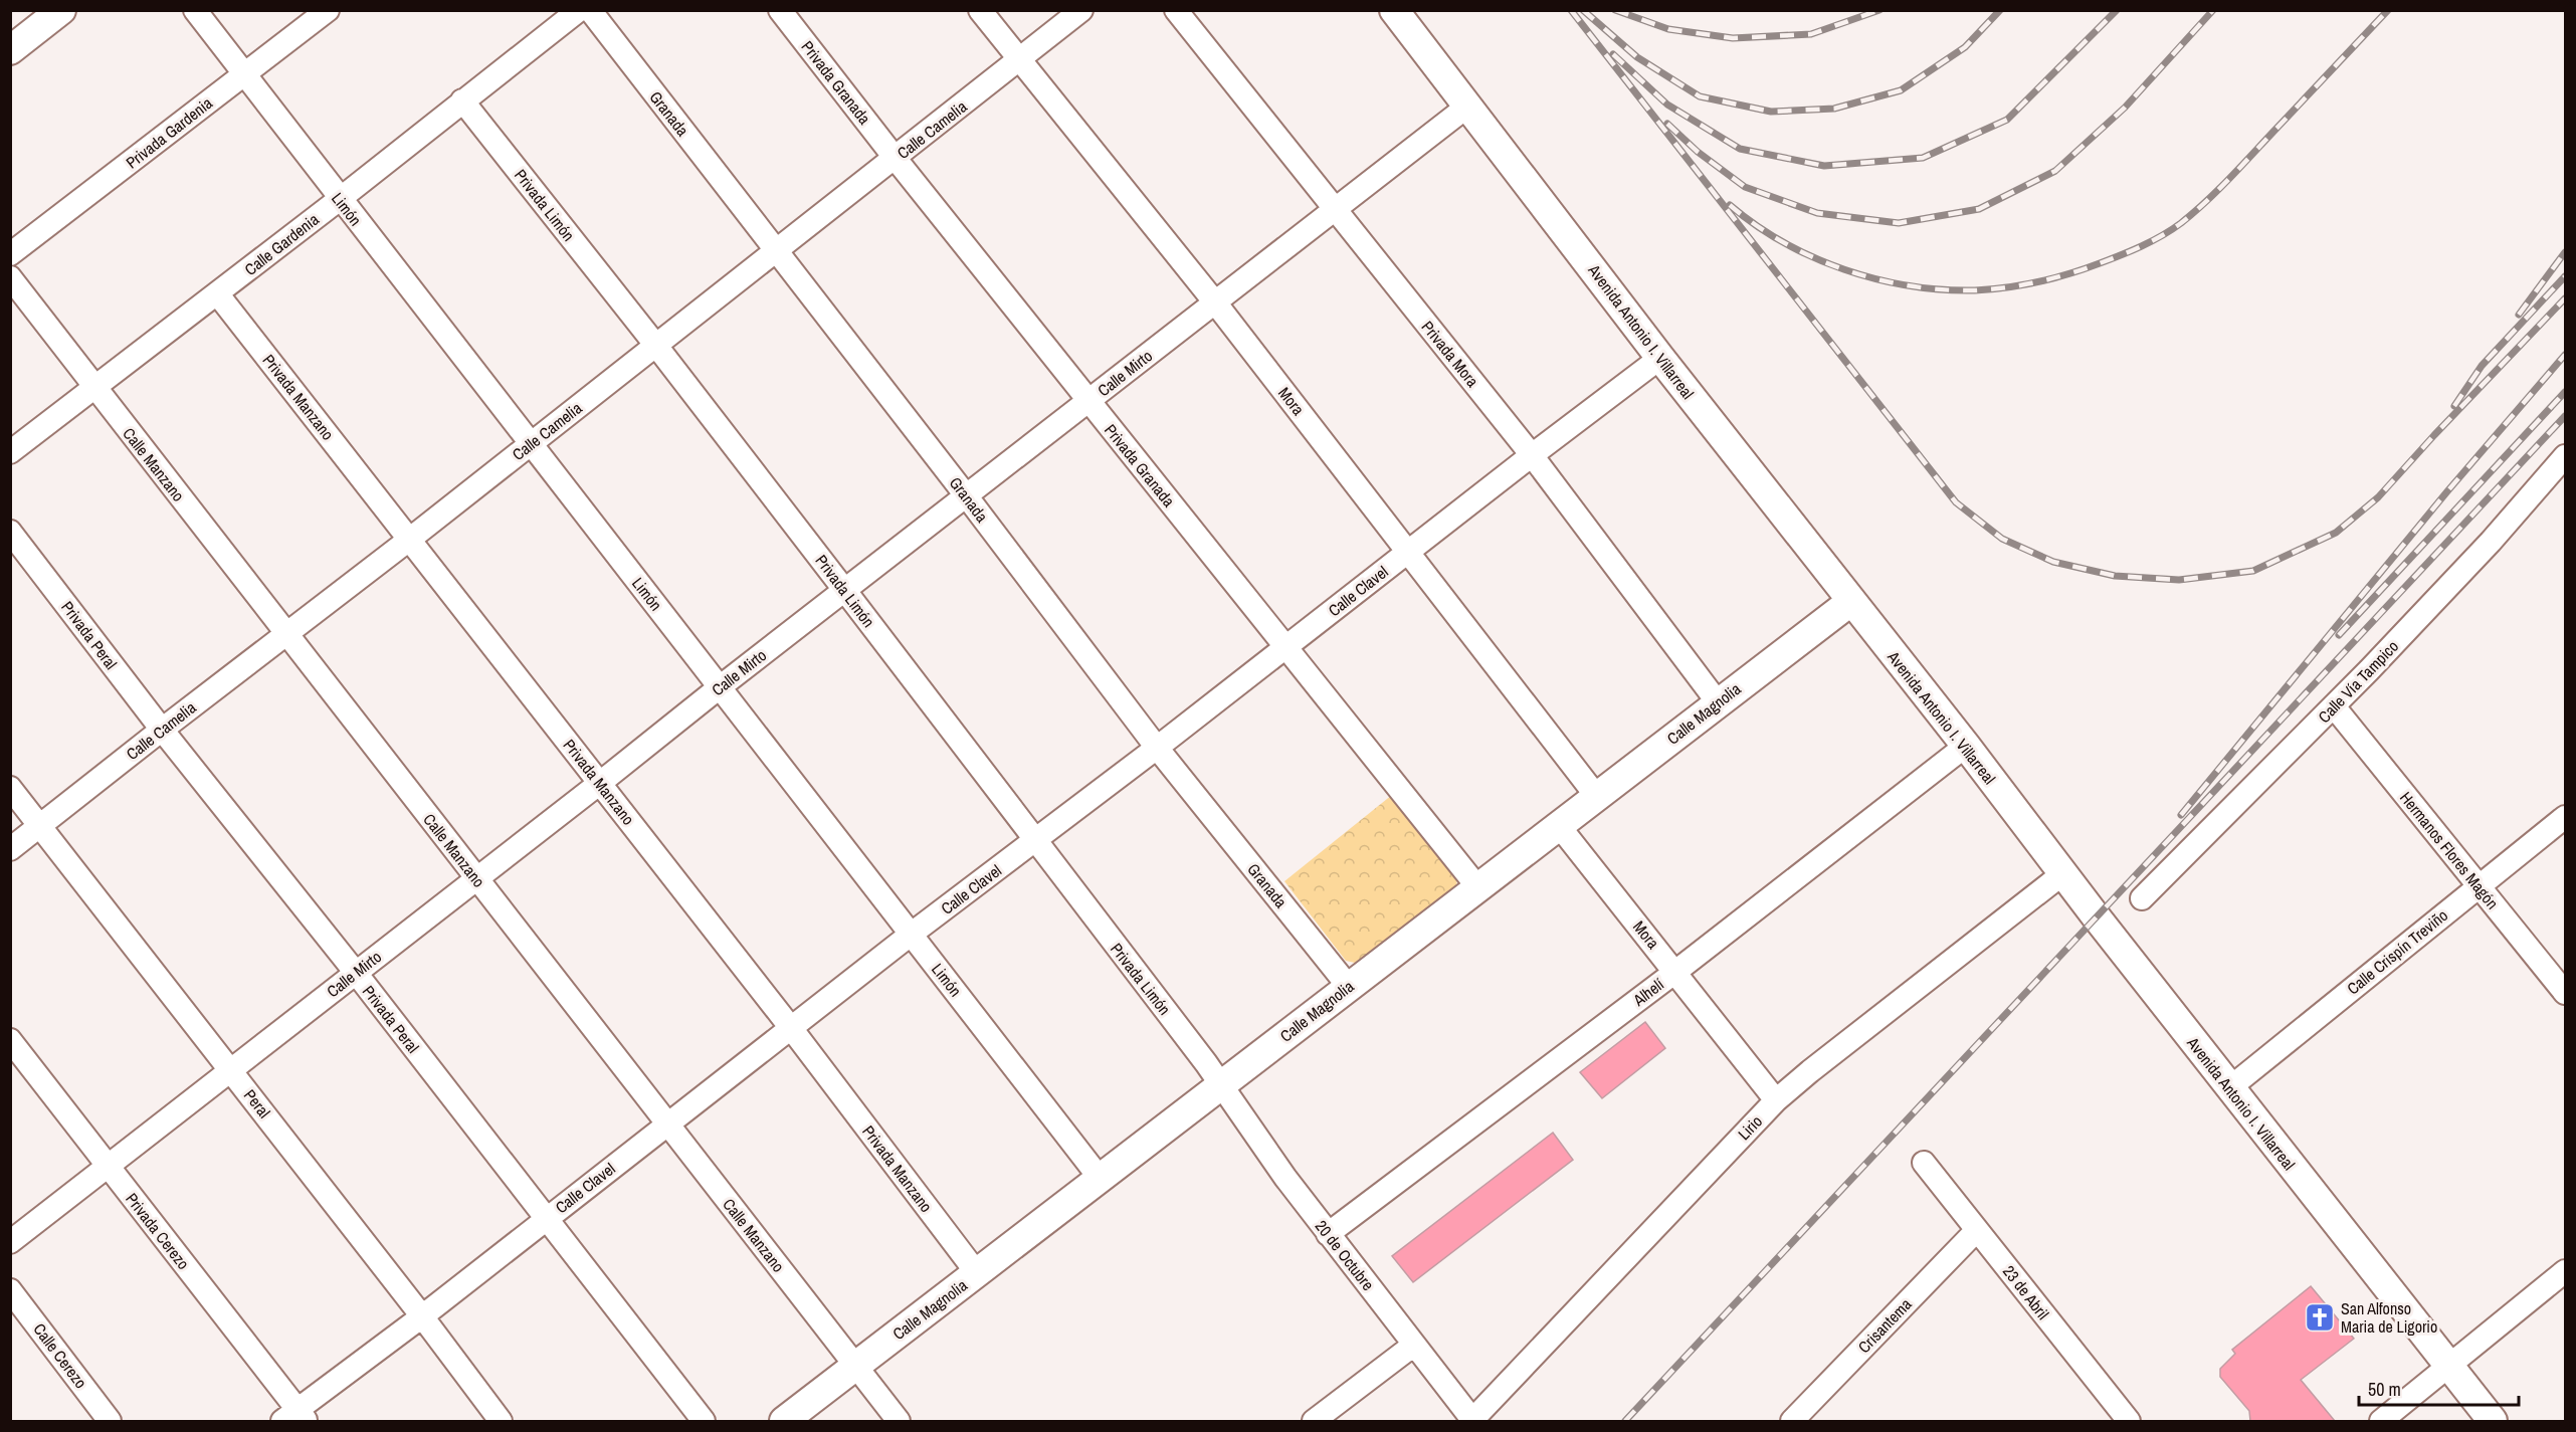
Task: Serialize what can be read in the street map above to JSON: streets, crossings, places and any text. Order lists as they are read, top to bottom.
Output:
{
  "streets": {
    "street": [
      "Privada Granada",
      "Granada",
      "Calle Camelia",
      "Privada Gardenia",
      "Privada Limón",
      "Limón",
      "Calle Gardenia",
      "Avenida Antonio I. Villarreal",
      "Privada Mora",
      "Calle Mirto",
      "Privada Manzano",
      "Mora",
      "Calle Manzano",
      "Calle Clavel",
      "Privada Peral",
      "Calle Vía Tampico",
      "Calle Magnolia",
      "Hermanos Flores Magón",
      "Calle Crispín Treviño",
      "Alhelí",
      "Peral",
      "Lirio",
      "Privada Cerezo",
      "20 de Octubre",
      "23 de Abril",
      "Crisantema",
      "Calle Cerezo"
    ]
  },
  "crossings": [
    ["Privada Granada", "Calle Camelia"],
    ["Privada Granada", "Calle Mirto"],
    ["Privada Granada", "Calle Clavel"],
    ["Privada Granada", "Calle Magnolia"],
    ["Granada", "Calle Camelia"],
    ["Granada", "Calle Mirto"],
    ["Granada", "Calle Clavel"],
    ["Granada", "Calle Magnolia"],
    ["Calle Camelia", "Privada Limón"],
    ["Calle Camelia", "Limón"],
    ["Calle Camelia", "Privada Manzano"],
    ["Calle Camelia", "Mora"],
    ["Calle Camelia", "Calle Manzano"],
    ["Calle Camelia", "Privada Peral"],
    ["Calle Camelia", "Peral"],
    ["Privada Gardenia", "Limón"],
    ["Privada Limón", "Calle Gardenia"],
    ["Privada Limón", "Calle Mirto"],
    ["Privada Limón", "Calle Clavel"],
    ["Privada Limón", "Calle Magnolia"],
    ["Privada Limón", "20 de Octubre"],
    ["Limón", "Calle Gardenia"],
    ["Limón", "Calle Mirto"],
    ["Limón", "Calle Clavel"],
    ["Limón", "Calle Magnolia"],
    ["Calle Gardenia", "Privada Manzano"],
    ["Calle Gardenia", "Calle Manzano"],
    ["Avenida Antonio I. Villarreal", "Calle Mirto"],
    ["Avenida Antonio I. Villarreal", "Calle Clavel"],
    ["Avenida Antonio I. Villarreal", "Calle Magnolia"],
    ["Avenida Antonio I. Villarreal", "Calle Crispín Treviño"],
    ["Avenida Antonio I. Villarreal", "Alhelí"],
    ["Avenida Antonio I. Villarreal", "Lirio"],
    ["Privada Mora", "Calle Mirto"],
    ["Privada Mora", "Calle Clavel"],
    ["Privada Mora", "Calle Magnolia"],
    ["Calle Mirto", "Privada Manzano"],
    ["Calle Mirto", "Mora"],
    ["Calle Mirto", "Calle Manzano"],
    ["Calle Mirto", "Privada Peral"],
    ["Calle Mirto", "Peral"],
    ["Calle Mirto", "Privada Cerezo"],
    ["Privada Manzano", "Calle Clavel"],
    ["Privada Manzano", "Calle Magnolia"],
    ["Mora", "Calle Clavel"],
    ["Mora", "Calle Magnolia"],
    ["Mora", "Alhelí"],
    ["Mora", "Lirio"],
    ["Calle Manzano", "Calle Clavel"],
    ["Calle Manzano", "Calle Magnolia"],
    ["Calle Clavel", "Privada Peral"],
    ["Calle Clavel", "Peral"],
    ["Calle Clavel", "Privada Cerezo"],
    ["Calle Vía Tampico", "Hermanos Flores Magón"],
    ["Calle Magnolia", "20 de Octubre"],
    ["Hermanos Flores Magón", "Calle Crispín Treviño"],
    ["Alhelí", "20 de Octubre"],
    ["Lirio", "20 de Octubre"],
    ["23 de Abril", "Crisantema"]
  ],
  "places": {
    "church": ["San Alfonso Maria de Ligorio"]
  },
  "scale_bar": "50 m"
}
